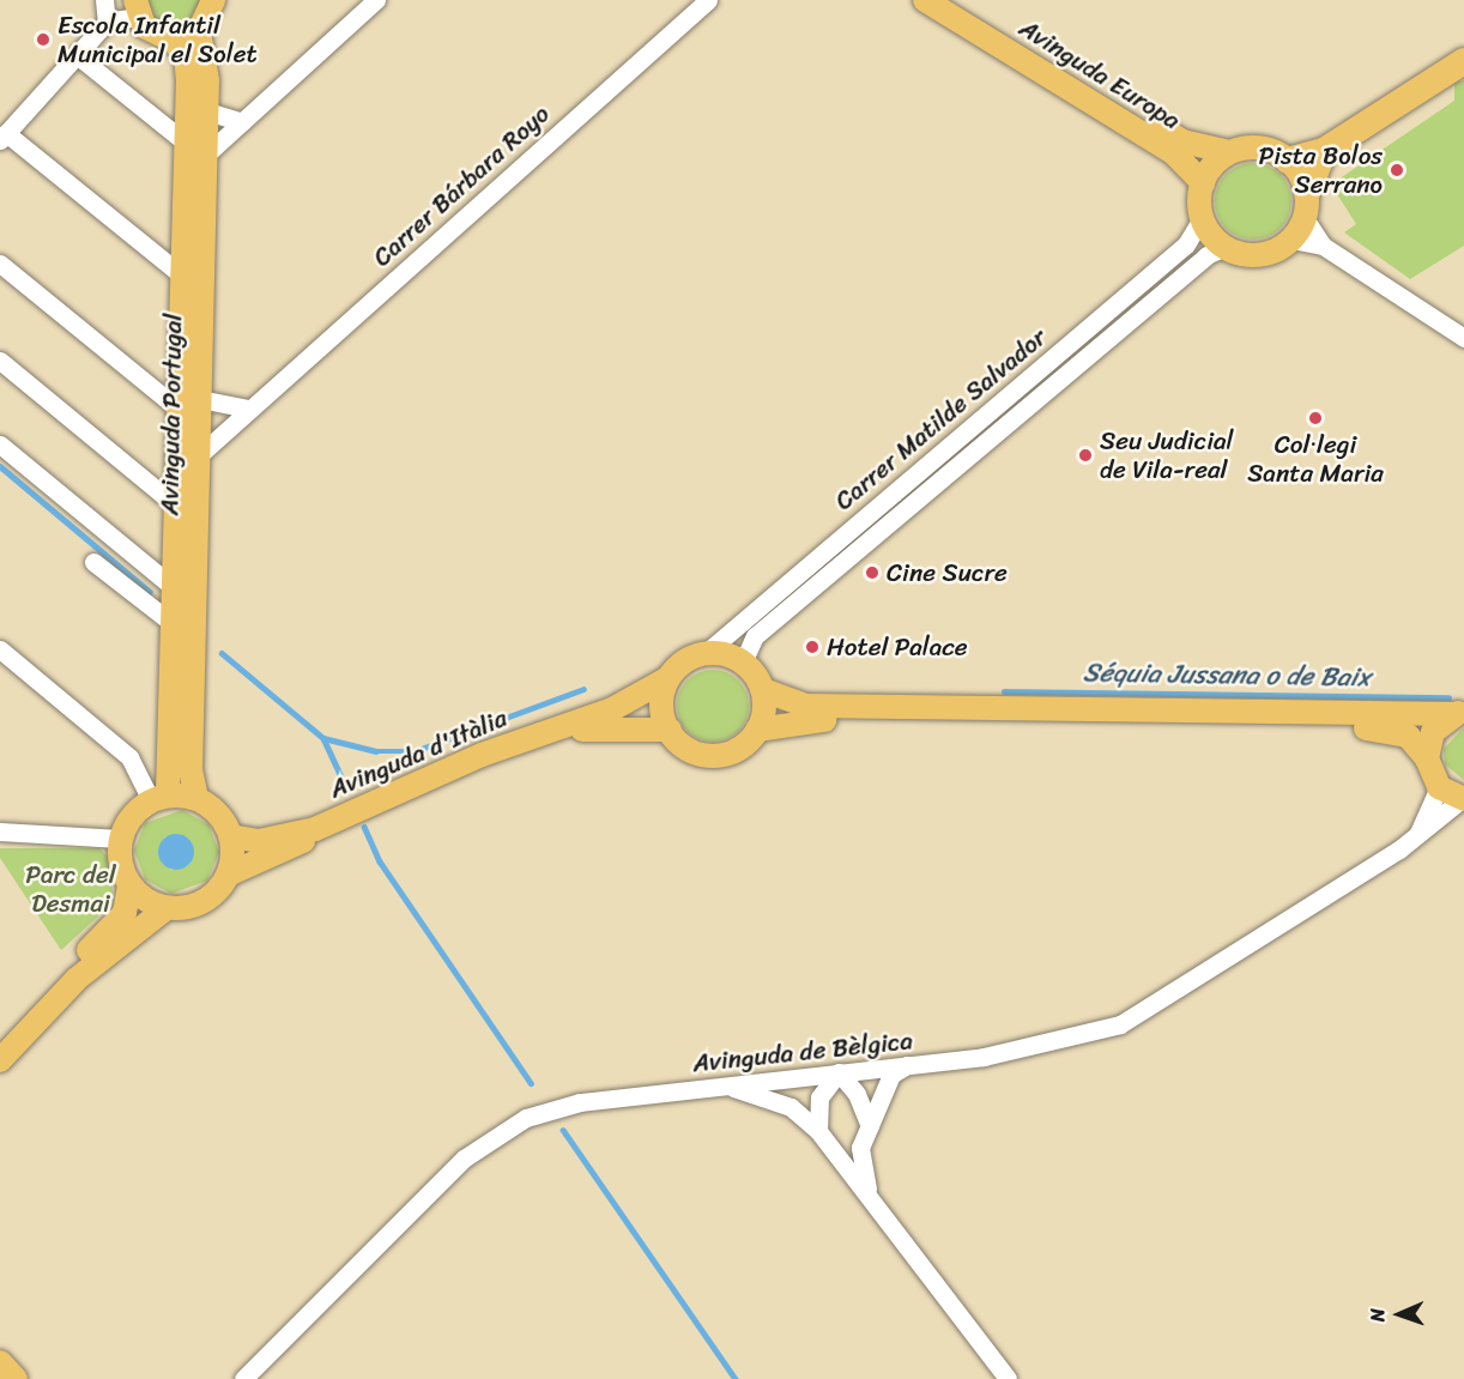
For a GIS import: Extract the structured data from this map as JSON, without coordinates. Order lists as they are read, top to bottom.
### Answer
{
  "streets": {
    "main road": ["Avinguda Europa", "Avinguda Portugal", "Avinguda d'Itàlia"],
    "street": ["Carrer Bárbara Royo", "Carrer Matilde Salvador", "Avinguda de Bèlgica"]
  },
  "crossings": [
    ["Avinguda Europa", "Carrer Matilde Salvador"],
    ["Carrer Bárbara Royo", "Avinguda Portugal"],
    ["Avinguda Portugal", "Avinguda d'Itàlia"],
    ["Carrer Matilde Salvador", "Avinguda d'Itàlia"]
  ],
  "water": ["Séquia Jussana o de Baix"],
  "parks": ["Parc del Desmai"],
  "places": [
    "Escola Infantil Municipal el Solet",
    "Pista Bolos Serrano",
    "Col·legi Santa Maria",
    "Seu Judicial de Vila-real",
    "Cine Sucre",
    "Hotel Palace"
  ],
  "north": "left"
}
